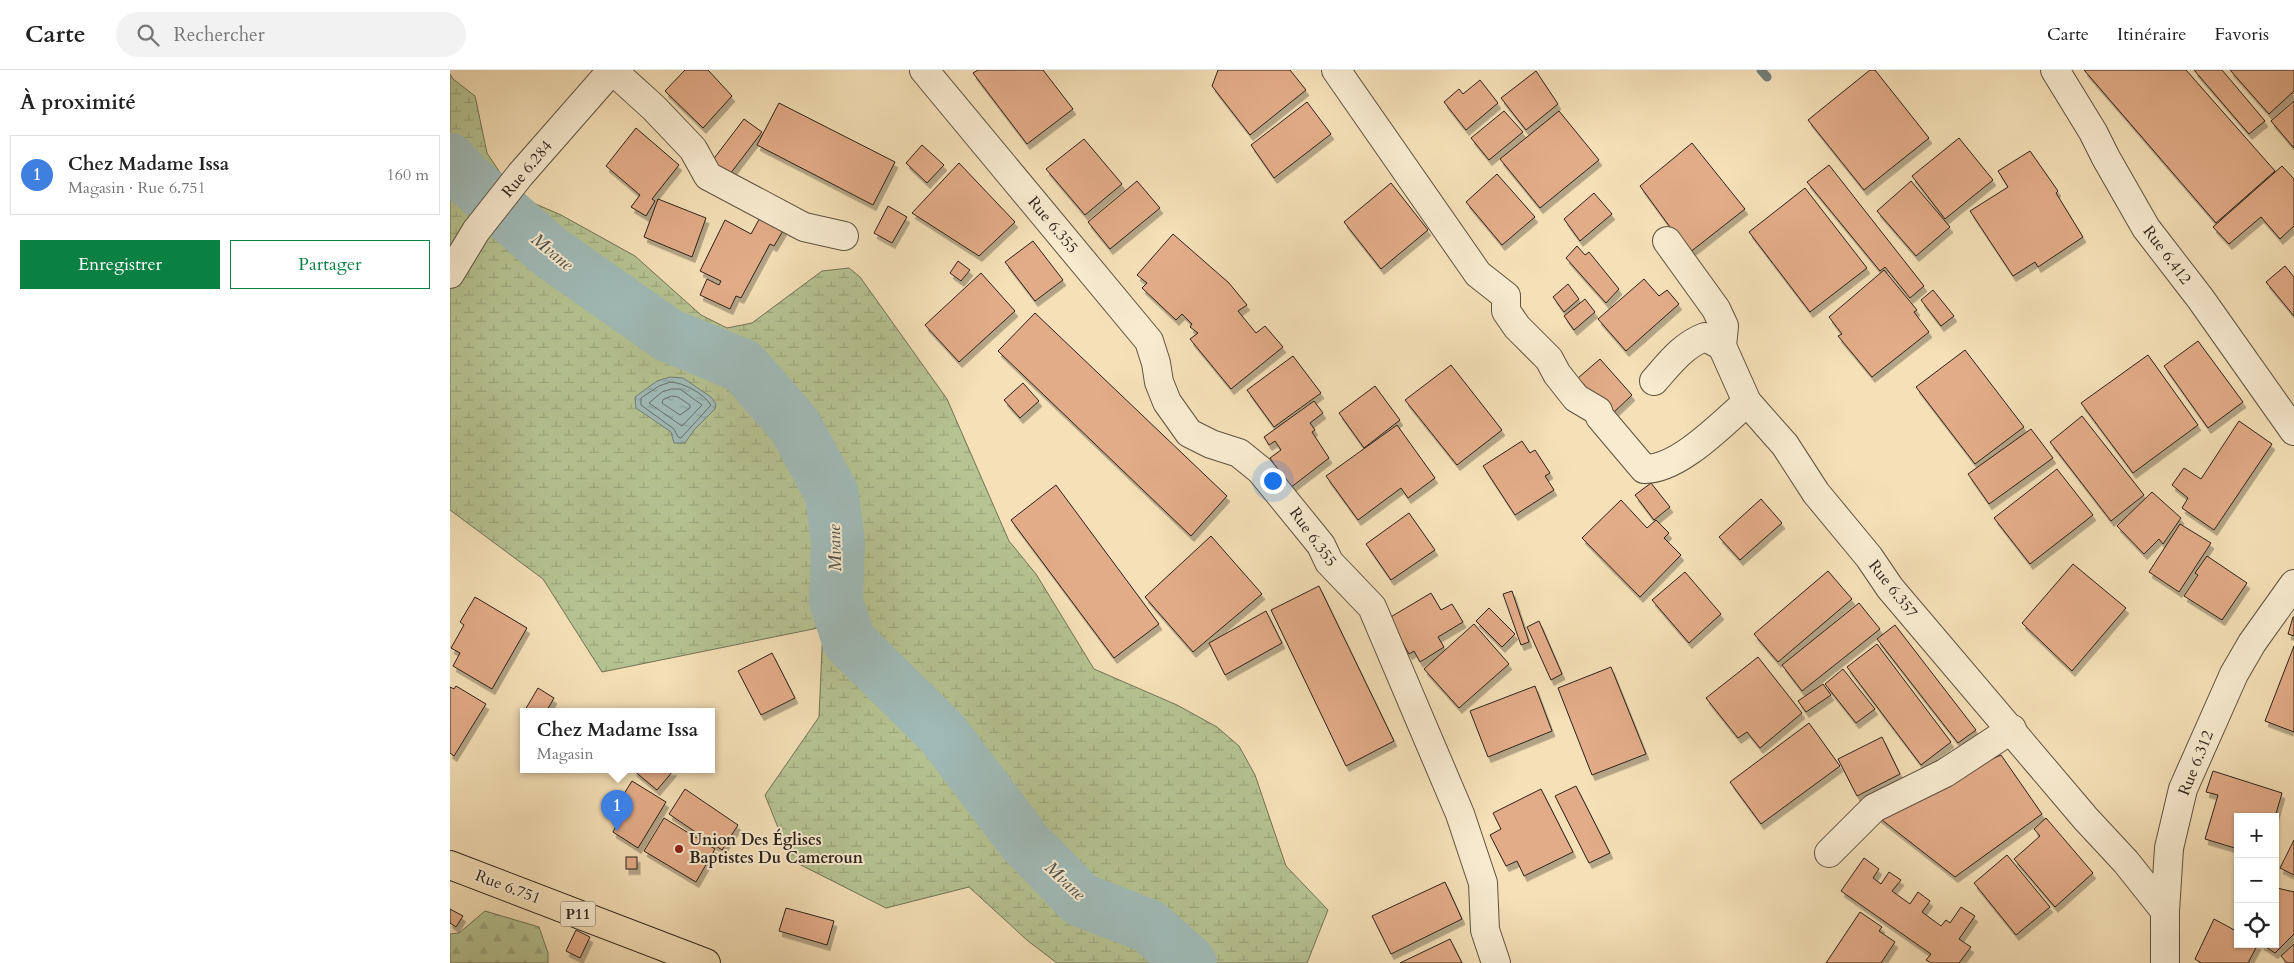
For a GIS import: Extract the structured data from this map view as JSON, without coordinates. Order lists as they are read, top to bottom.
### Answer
{
  "streets": {
    "main road": ["Rue 6.751", "P11"],
    "street": [
      "Rue 6.284",
      "Rue 6.355",
      "Rue 6.412",
      "Rue 6.357",
      "Rue 6.312"
    ]
  },
  "crossings": [
    ["Rue 6.357", "Rue 6.312"]
  ],
  "water": ["Mvane"],
  "places": ["Union Des Églises Baptistes Du Cameroun"],
  "page": {
    "header": "Carte",
    "search": "Rechercher",
    "nav": ["Carte", "Itinéraire", "Favoris"],
    "heading": "À proximité",
    "list": [
      {
        "mark": "1",
        "name": "Chez Madame Issa",
        "note": "Magasin · Rue 6.751",
        "value": "160 m"
      }
    ],
    "buttons": ["Enregistrer", "Partager"],
    "popup": ["Chez Madame Issa", "Magasin"],
    "pins": "1",
    "map_buttons": ["+", "−"]
  }
}
